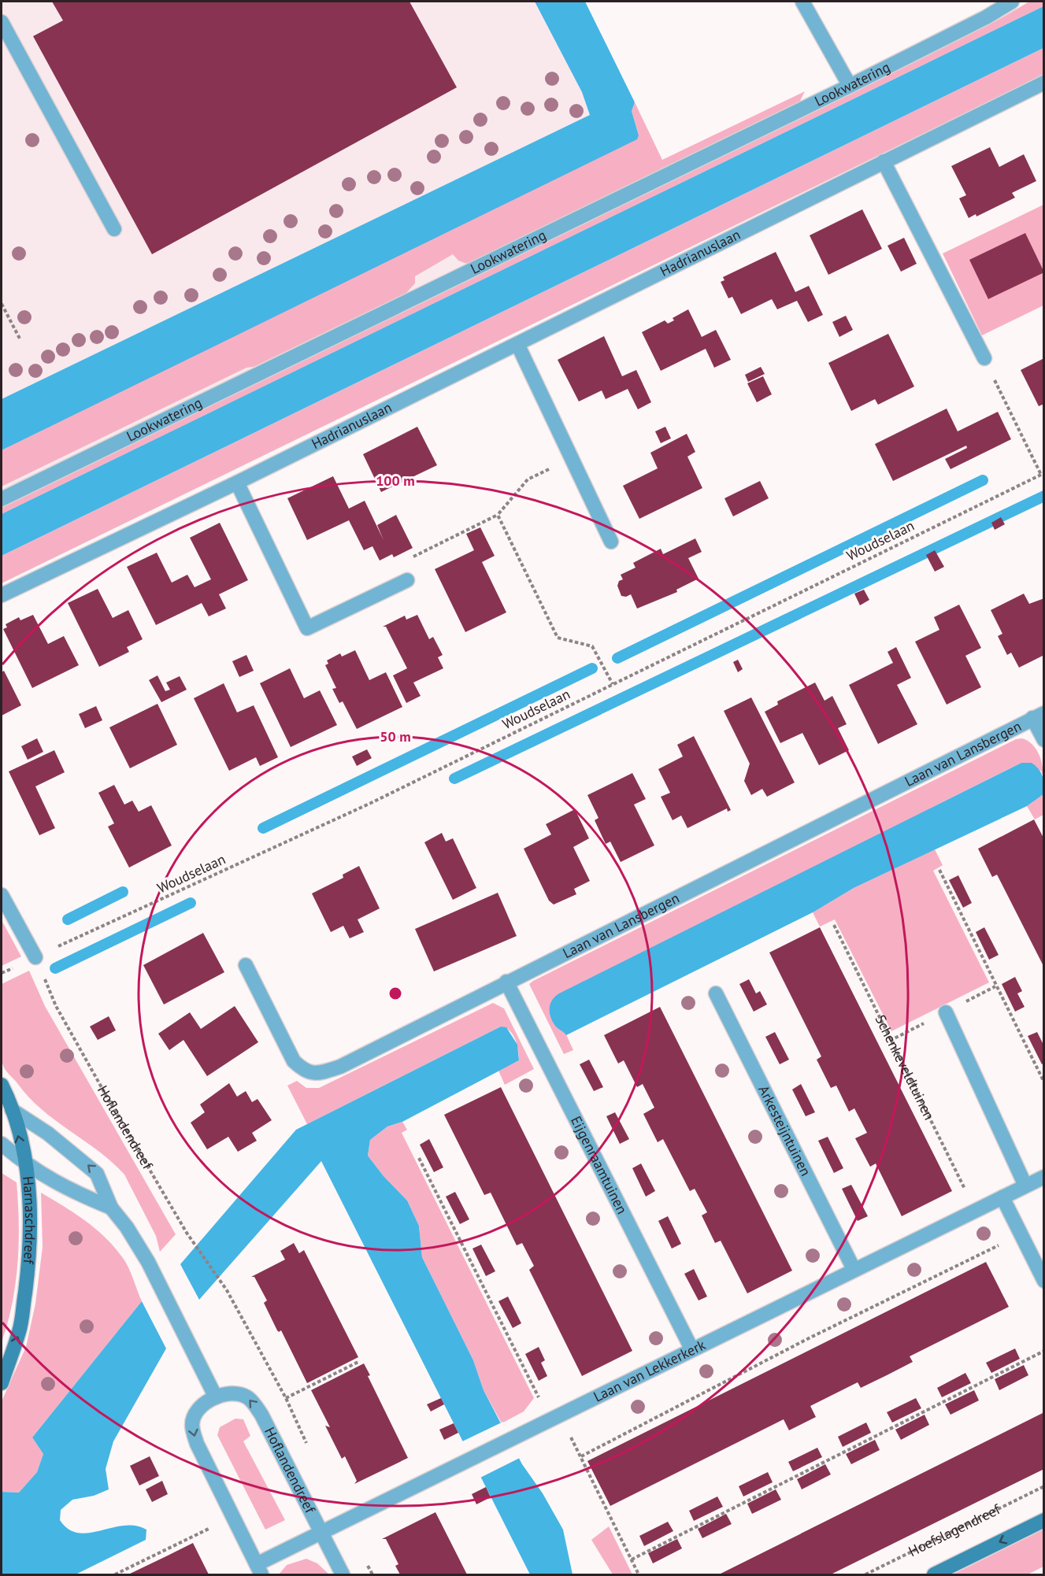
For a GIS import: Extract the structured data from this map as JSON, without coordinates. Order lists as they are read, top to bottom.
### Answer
{
  "streets": {
    "street": [
      "Lookwatering",
      "Hadrianuslaan",
      "Laan van Lansbergen",
      "Hoflandendreef",
      "Arkesteijntuinen",
      "Eijgenraamtuinen",
      "Harnaschdreef",
      "Laan van Lekkerkerk"
    ],
    "path": ["Woudselaan", "Schenkeveldtuinen", "Hoefslagendreef"]
  },
  "crossings": [
    ["Woudselaan", "Hoflandendreef"],
    ["Laan van Lansbergen", "Eijgenraamtuinen"],
    ["Schenkeveldtuinen", "Laan van Lekkerkerk"],
    ["Hoflandendreef", "Laan van Lekkerkerk"],
    ["Arkesteijntuinen", "Laan van Lekkerkerk"],
    ["Eijgenraamtuinen", "Laan van Lekkerkerk"]
  ],
  "one_way": ["Harnaschdreef"],
  "rings": ["100 m", "50 m"]
}
